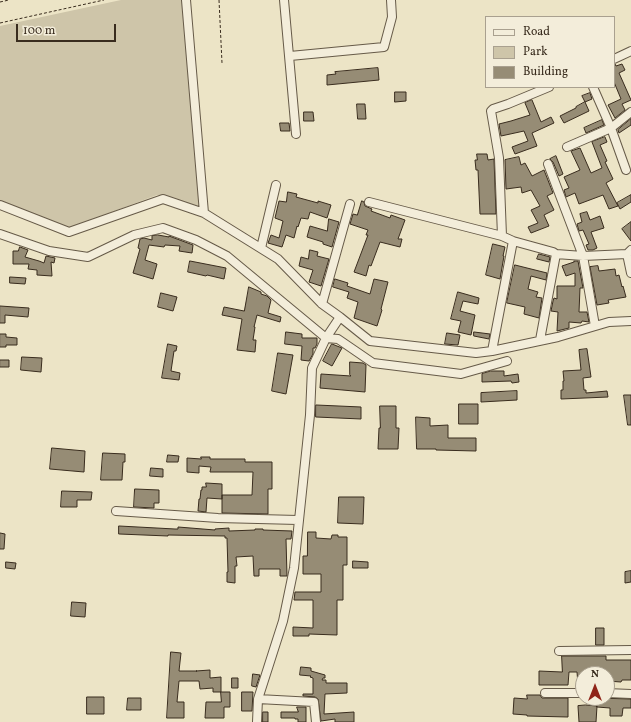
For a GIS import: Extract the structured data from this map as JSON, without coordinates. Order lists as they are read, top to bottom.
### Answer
{
  "legend": ["Road", "Park", "Building"],
  "scale_bar": "100 m",
  "north": "top"
}
